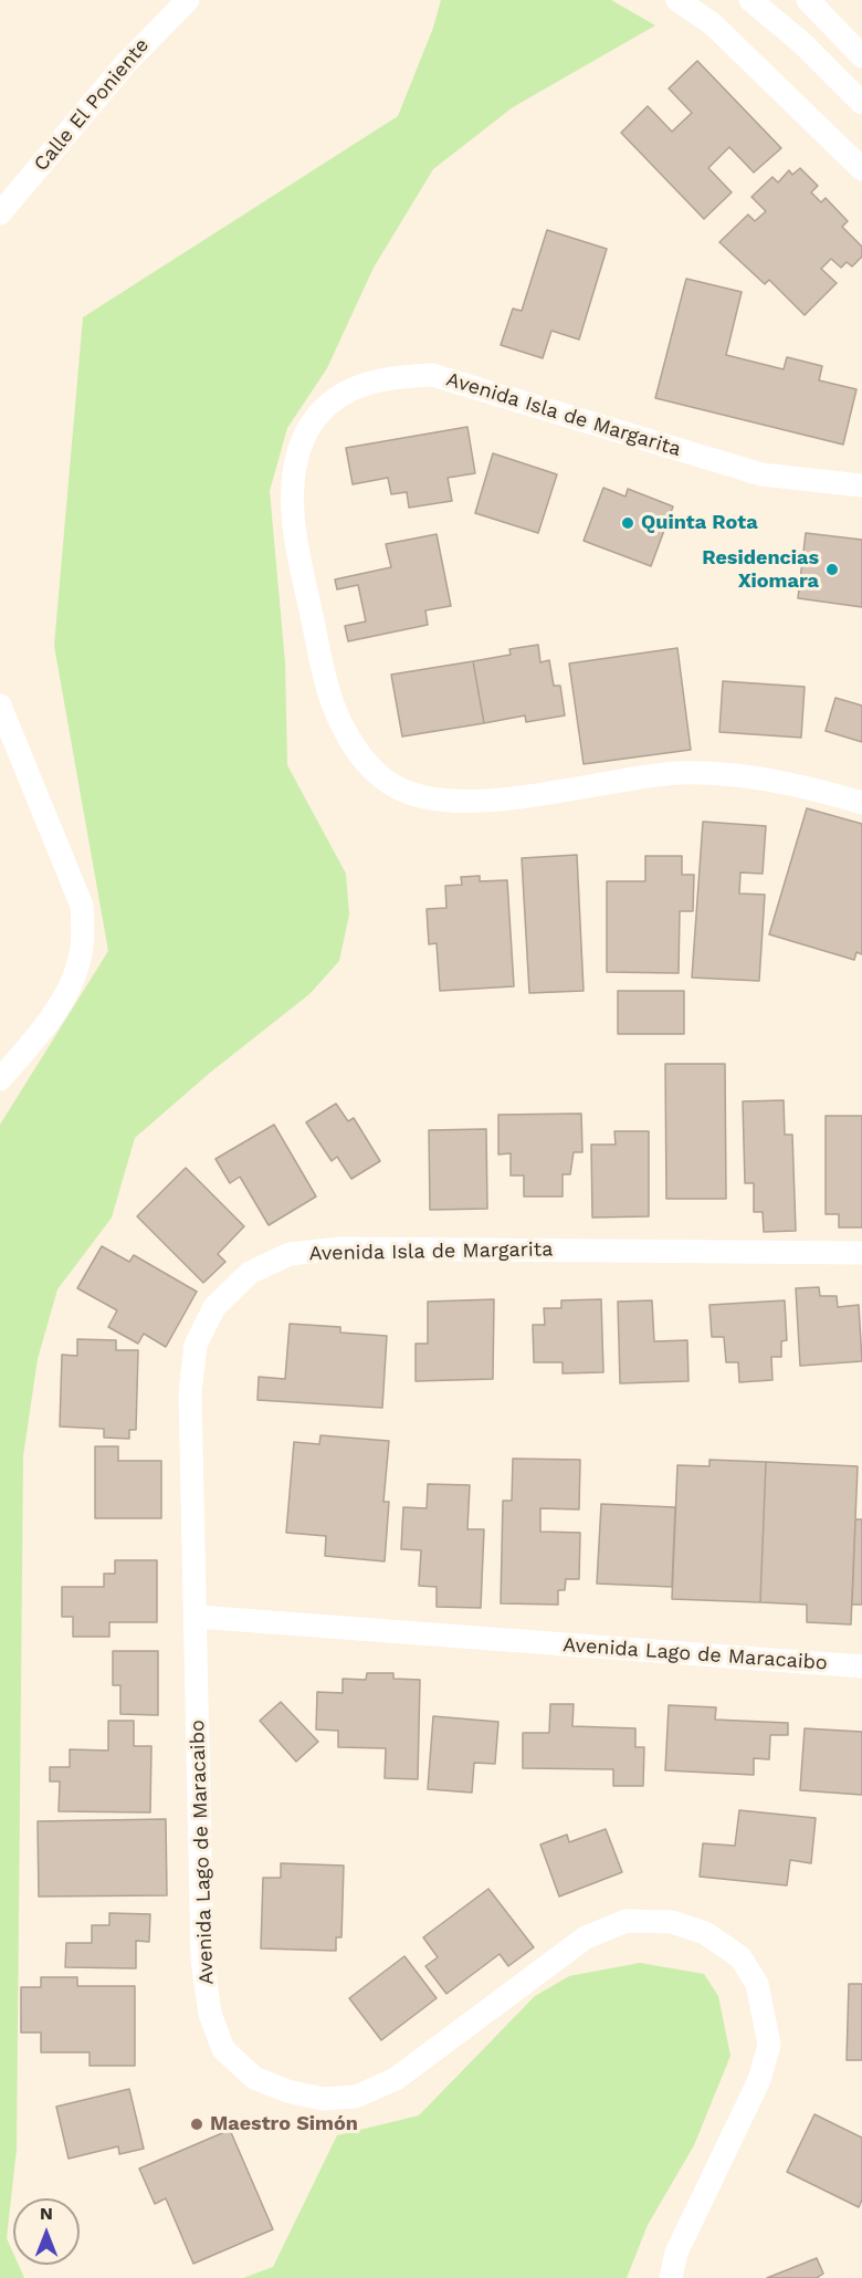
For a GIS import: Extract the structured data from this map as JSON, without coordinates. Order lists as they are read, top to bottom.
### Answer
{
  "streets": {
    "street": ["Calle El Poniente", "Avenida Isla de Margarita", "Avenida Lago de Maracaibo"]
  },
  "crossings": [
    ["Avenida Isla de Margarita", "Avenida Lago de Maracaibo"]
  ],
  "places": ["Quinta Rota", "Residencias Xiomara", "Maestro Simón"],
  "north": "top"
}
